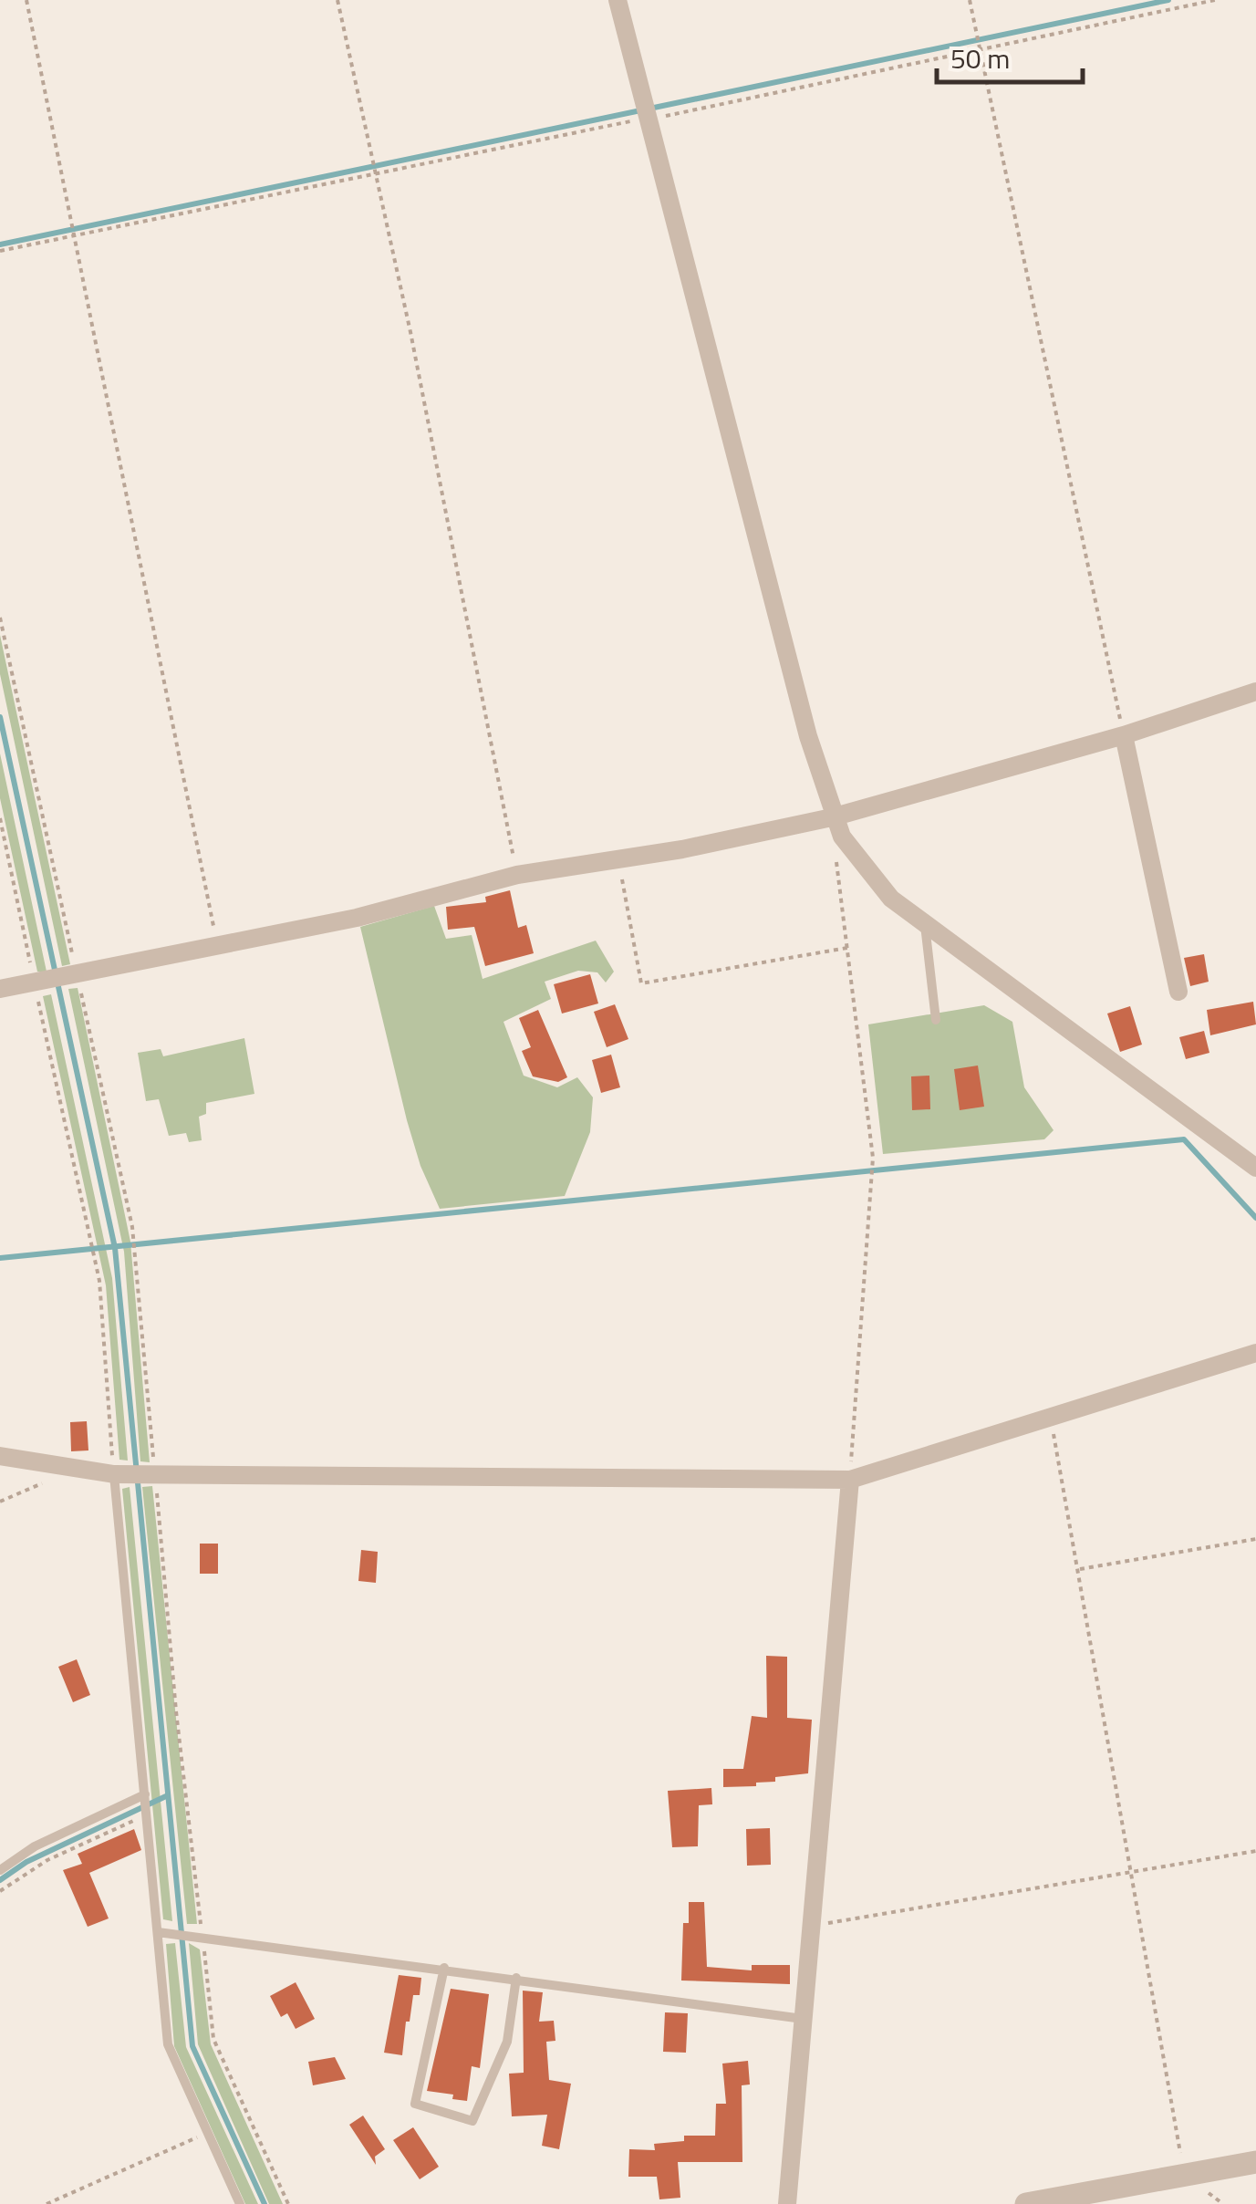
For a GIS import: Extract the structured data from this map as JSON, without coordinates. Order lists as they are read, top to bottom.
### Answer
{
  "scale_bar": "50 m"
}
